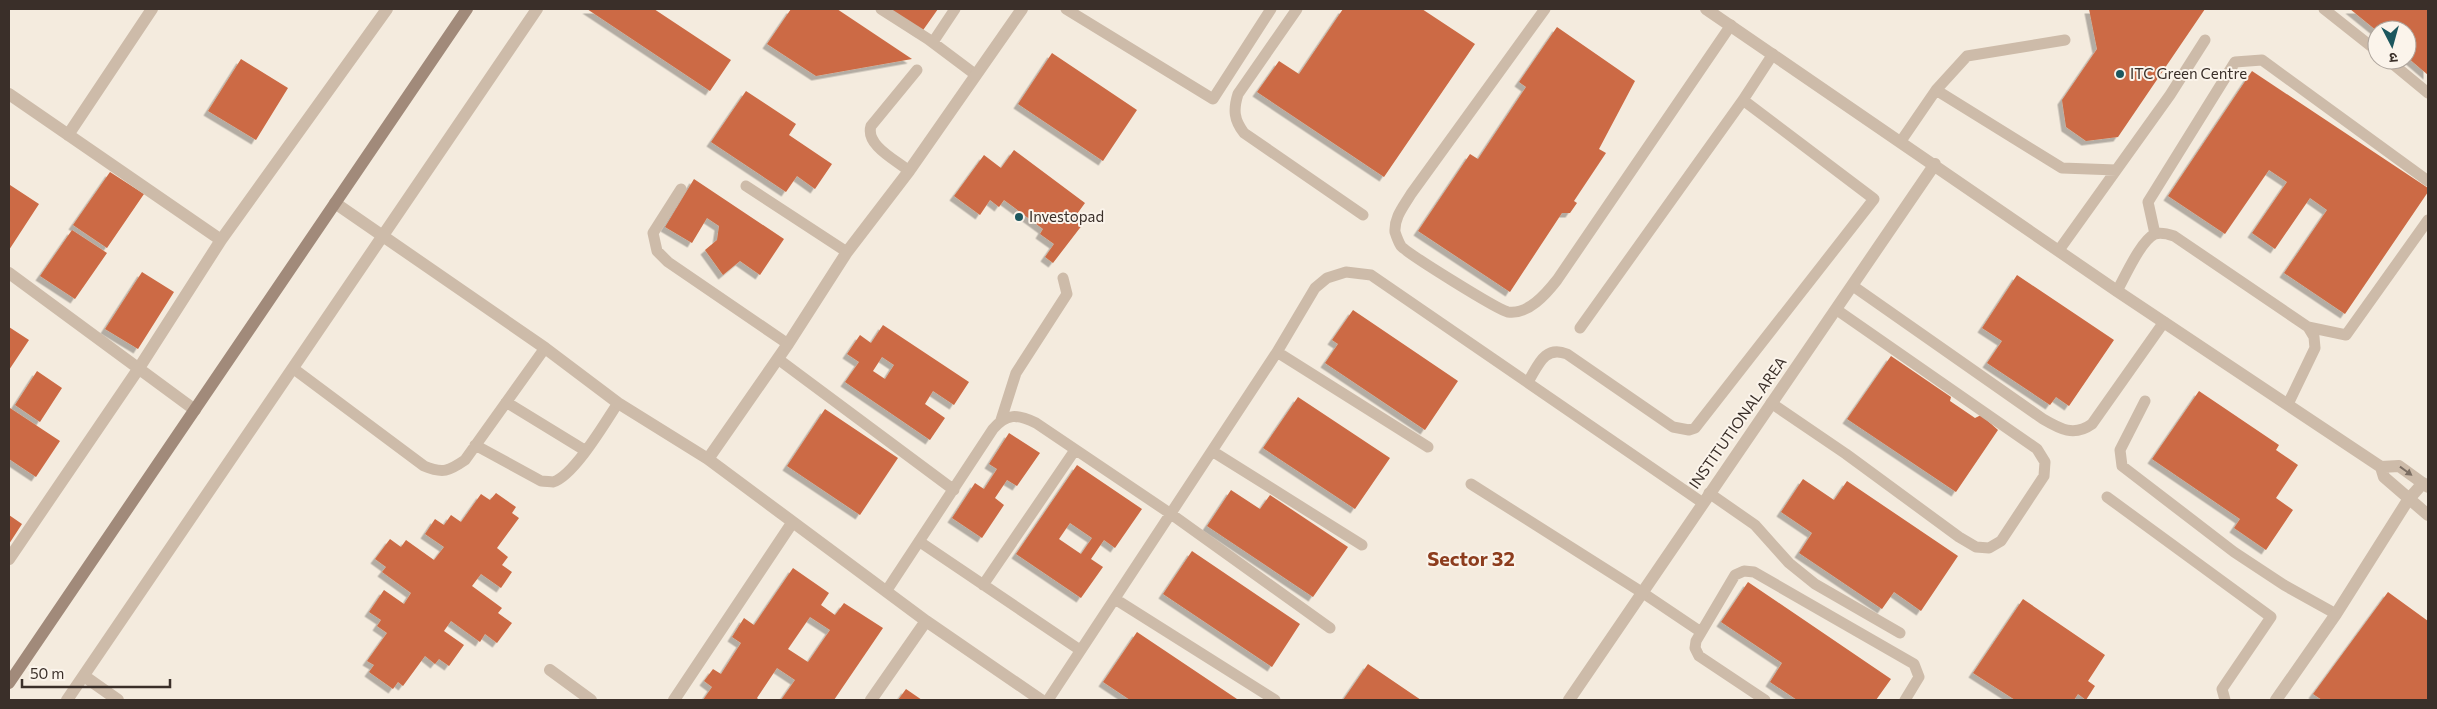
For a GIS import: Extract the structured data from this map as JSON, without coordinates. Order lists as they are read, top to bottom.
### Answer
{
  "streets": {
    "street": ["INSTITUTIONAL AREA"]
  },
  "districts": ["Sector 32"],
  "places": ["ITC Green Centre", "Investopad"],
  "scale_bar": "50 m",
  "north": "bottom"
}
